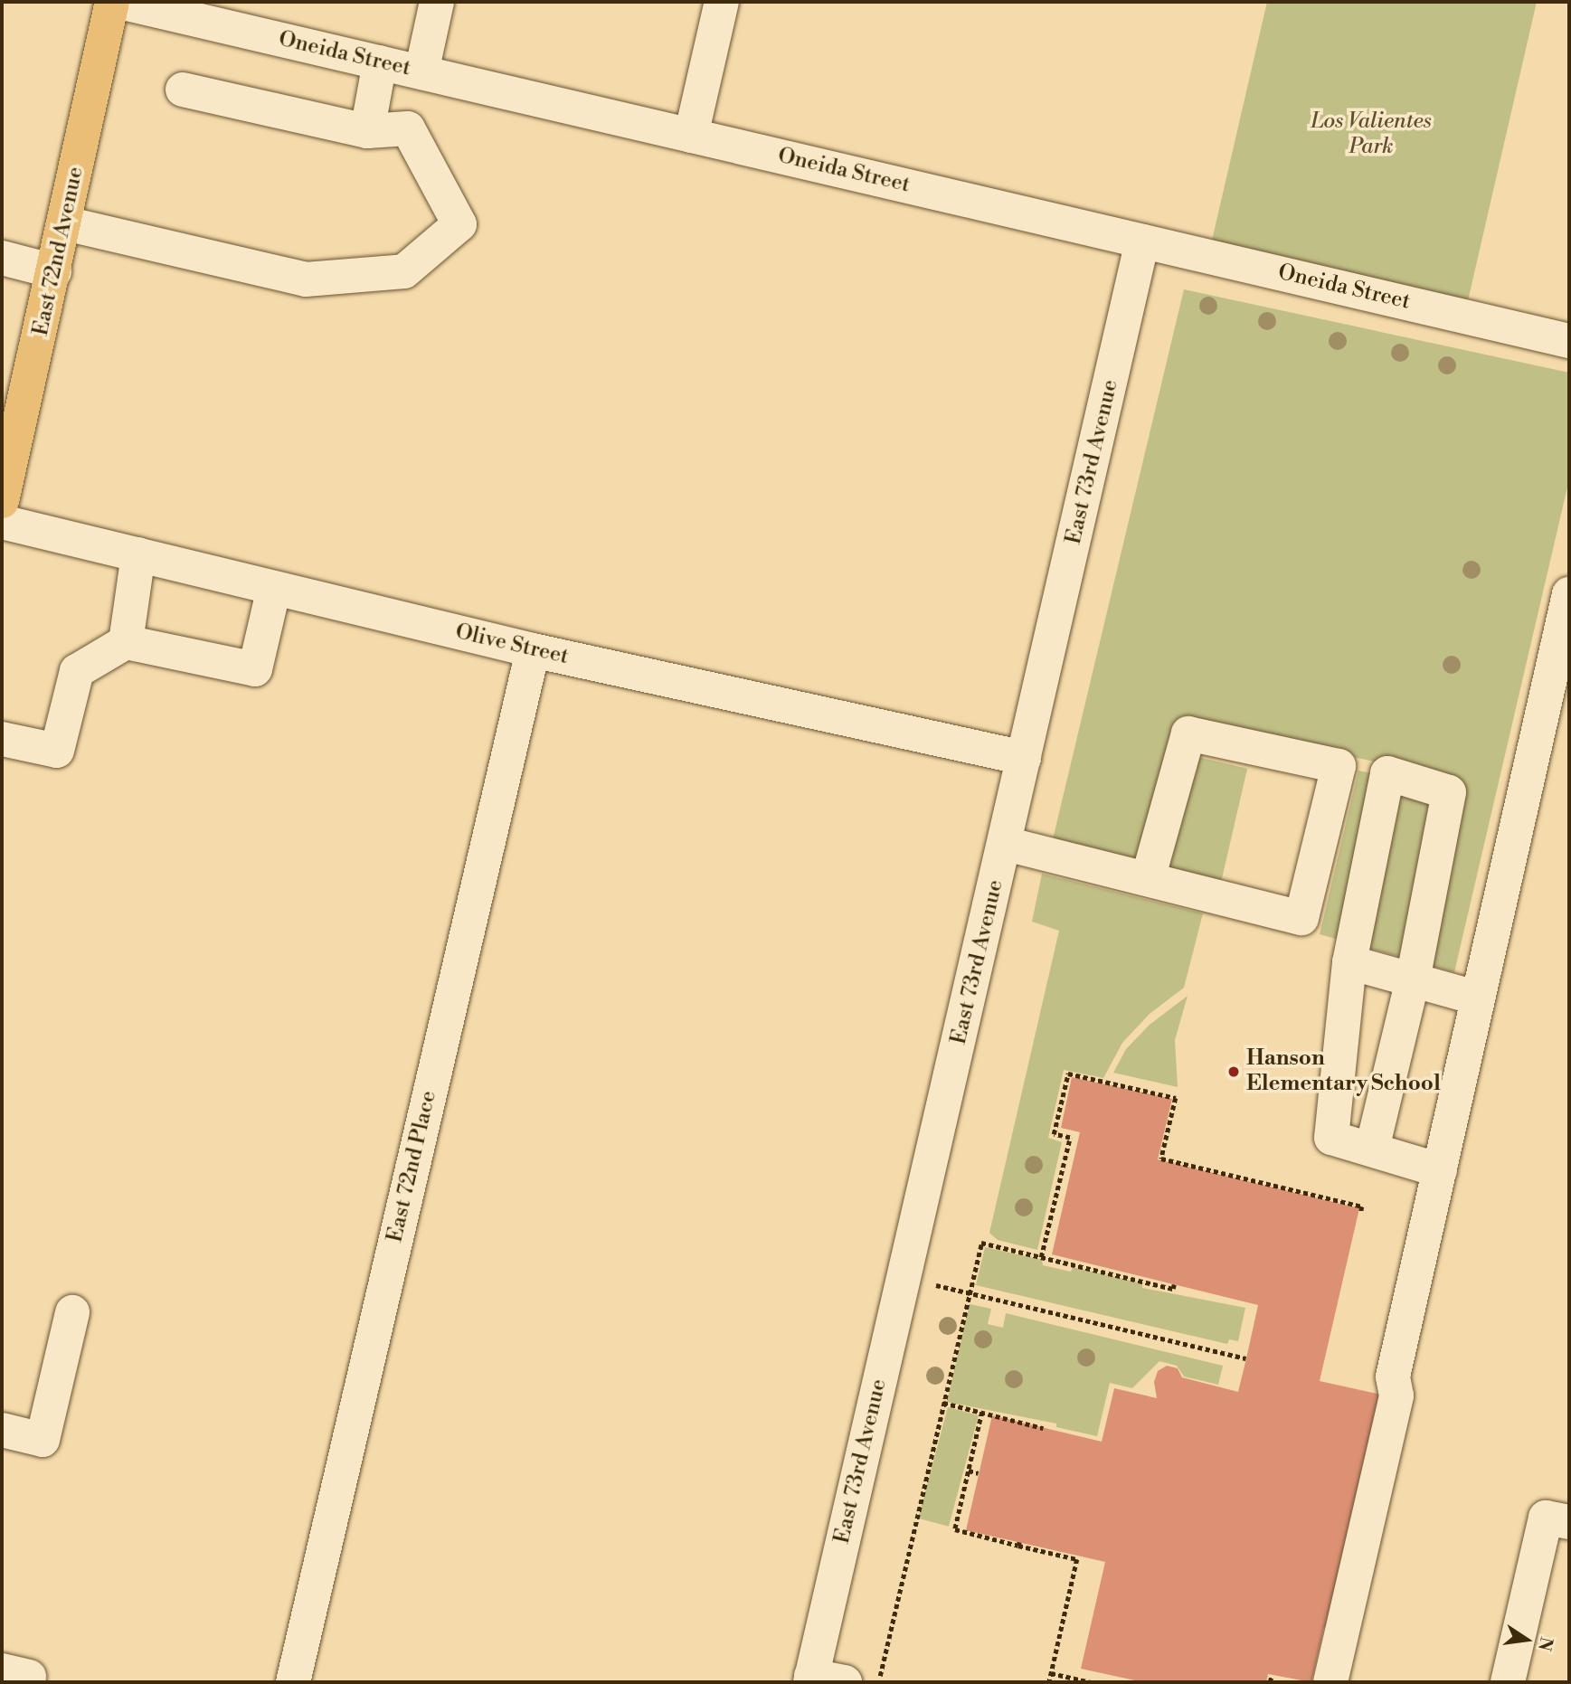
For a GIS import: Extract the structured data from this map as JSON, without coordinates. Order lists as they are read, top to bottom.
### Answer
{
  "streets": {
    "main road": ["East 72nd Avenue"],
    "street": [
      "Oneida Street",
      "East 73rd Avenue",
      "Olive Street",
      "East 72nd Place"
    ]
  },
  "crossings": [
    ["Oneida Street", "East 73rd Avenue"],
    ["East 73rd Avenue", "Olive Street"],
    ["Olive Street", "East 72nd Place"]
  ],
  "parks": ["Los Valientes Park"],
  "places": ["Hanson Elementary School"],
  "north": "right"
}
